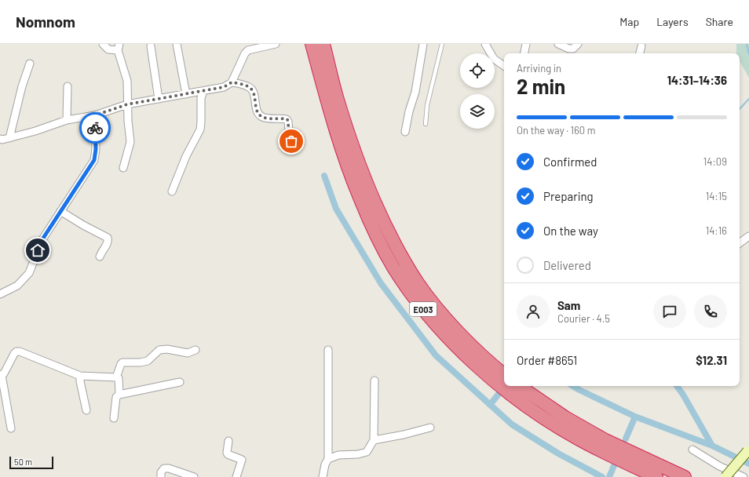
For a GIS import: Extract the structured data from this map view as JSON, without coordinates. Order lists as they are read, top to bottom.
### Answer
{
  "streets": {
    "highway": ["E003"]
  },
  "scale_bar": "50 m",
  "page": {
    "header": "Nomnom",
    "nav": ["Map", "Layers", "Share"],
    "heading": ["2 min", "Arriving in", "14:31–14:36"],
    "panel": [
      "Sam",
      "Courier · 4.5",
      "Order #8651",
      "$12.31"
    ],
    "bar": "On the way · 160 m",
    "list": [
      ["Confirmed", "14:09"],
      ["Preparing", "14:15"],
      ["On the way", "14:16"],
      "Delivered"
    ],
    "scale": "50 m"
  }
}
